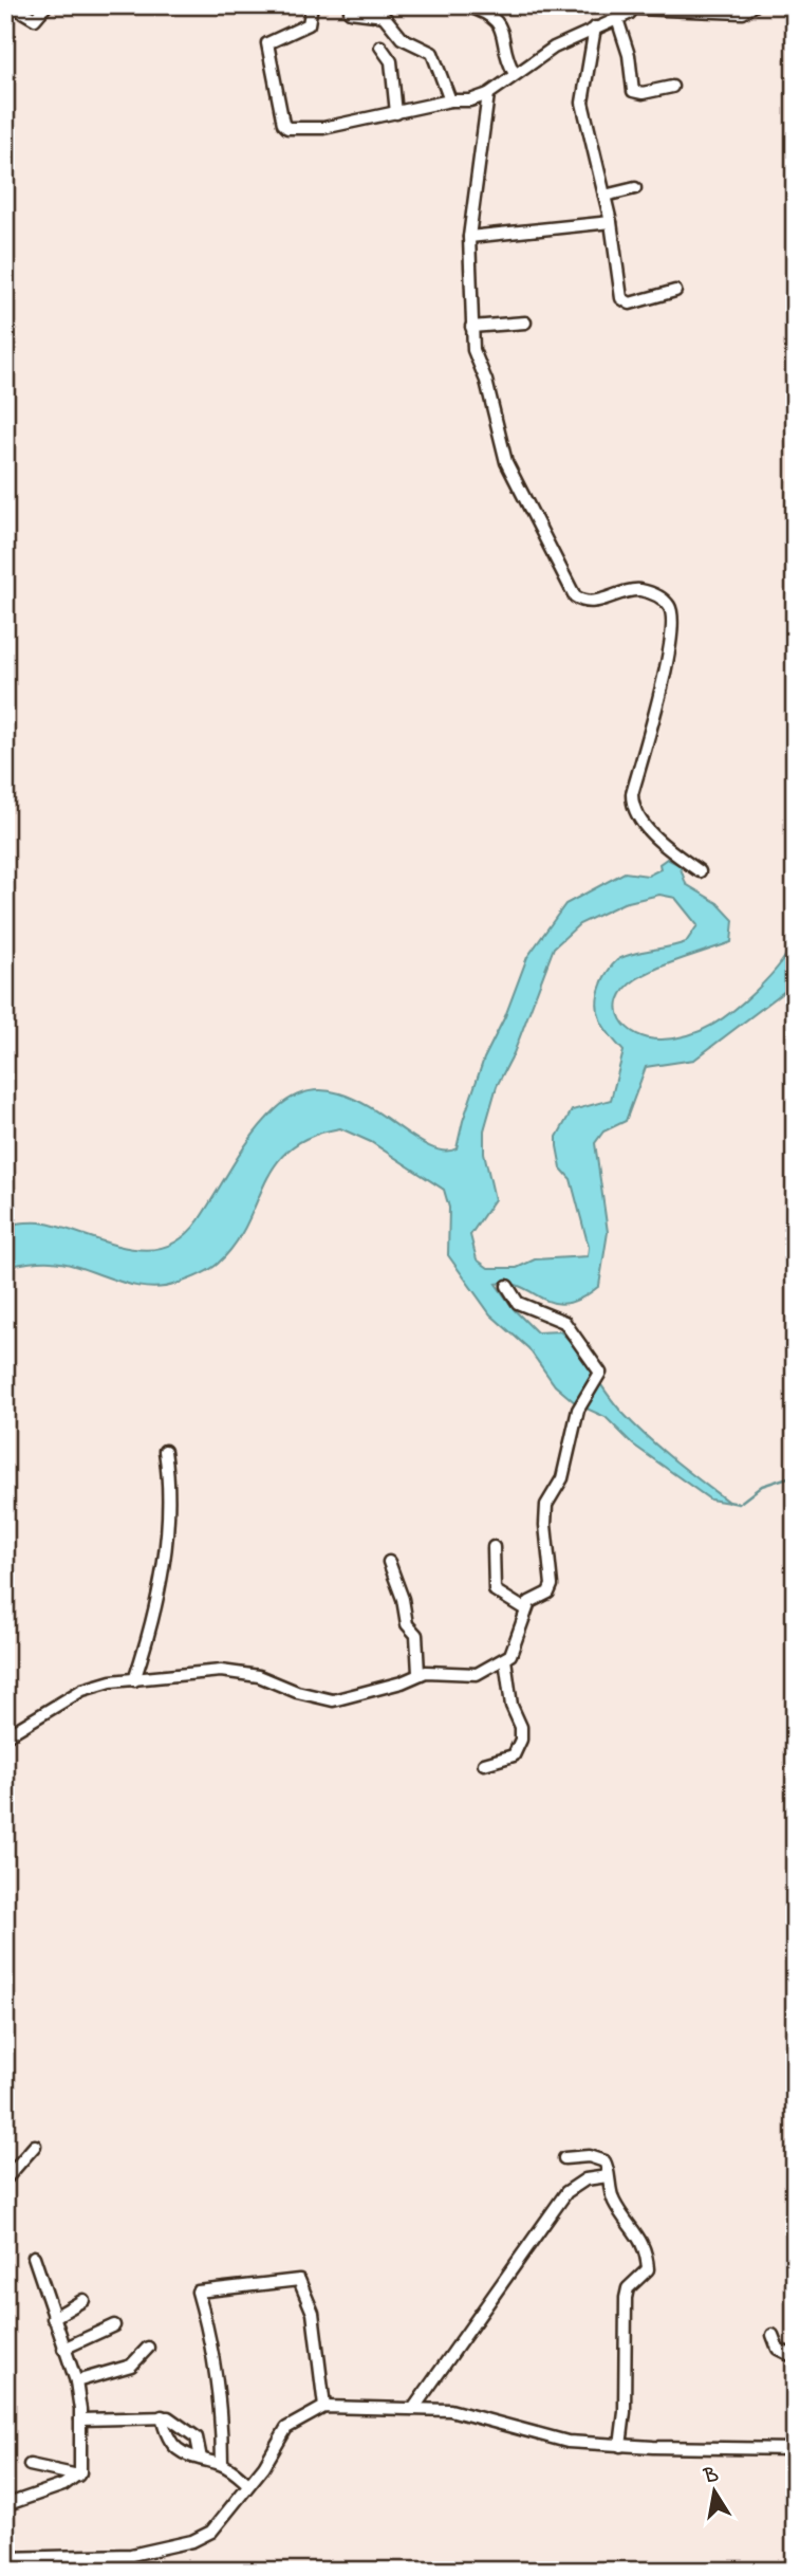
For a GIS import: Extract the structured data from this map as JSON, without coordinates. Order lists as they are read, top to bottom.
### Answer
{
  "north": "top"
}
